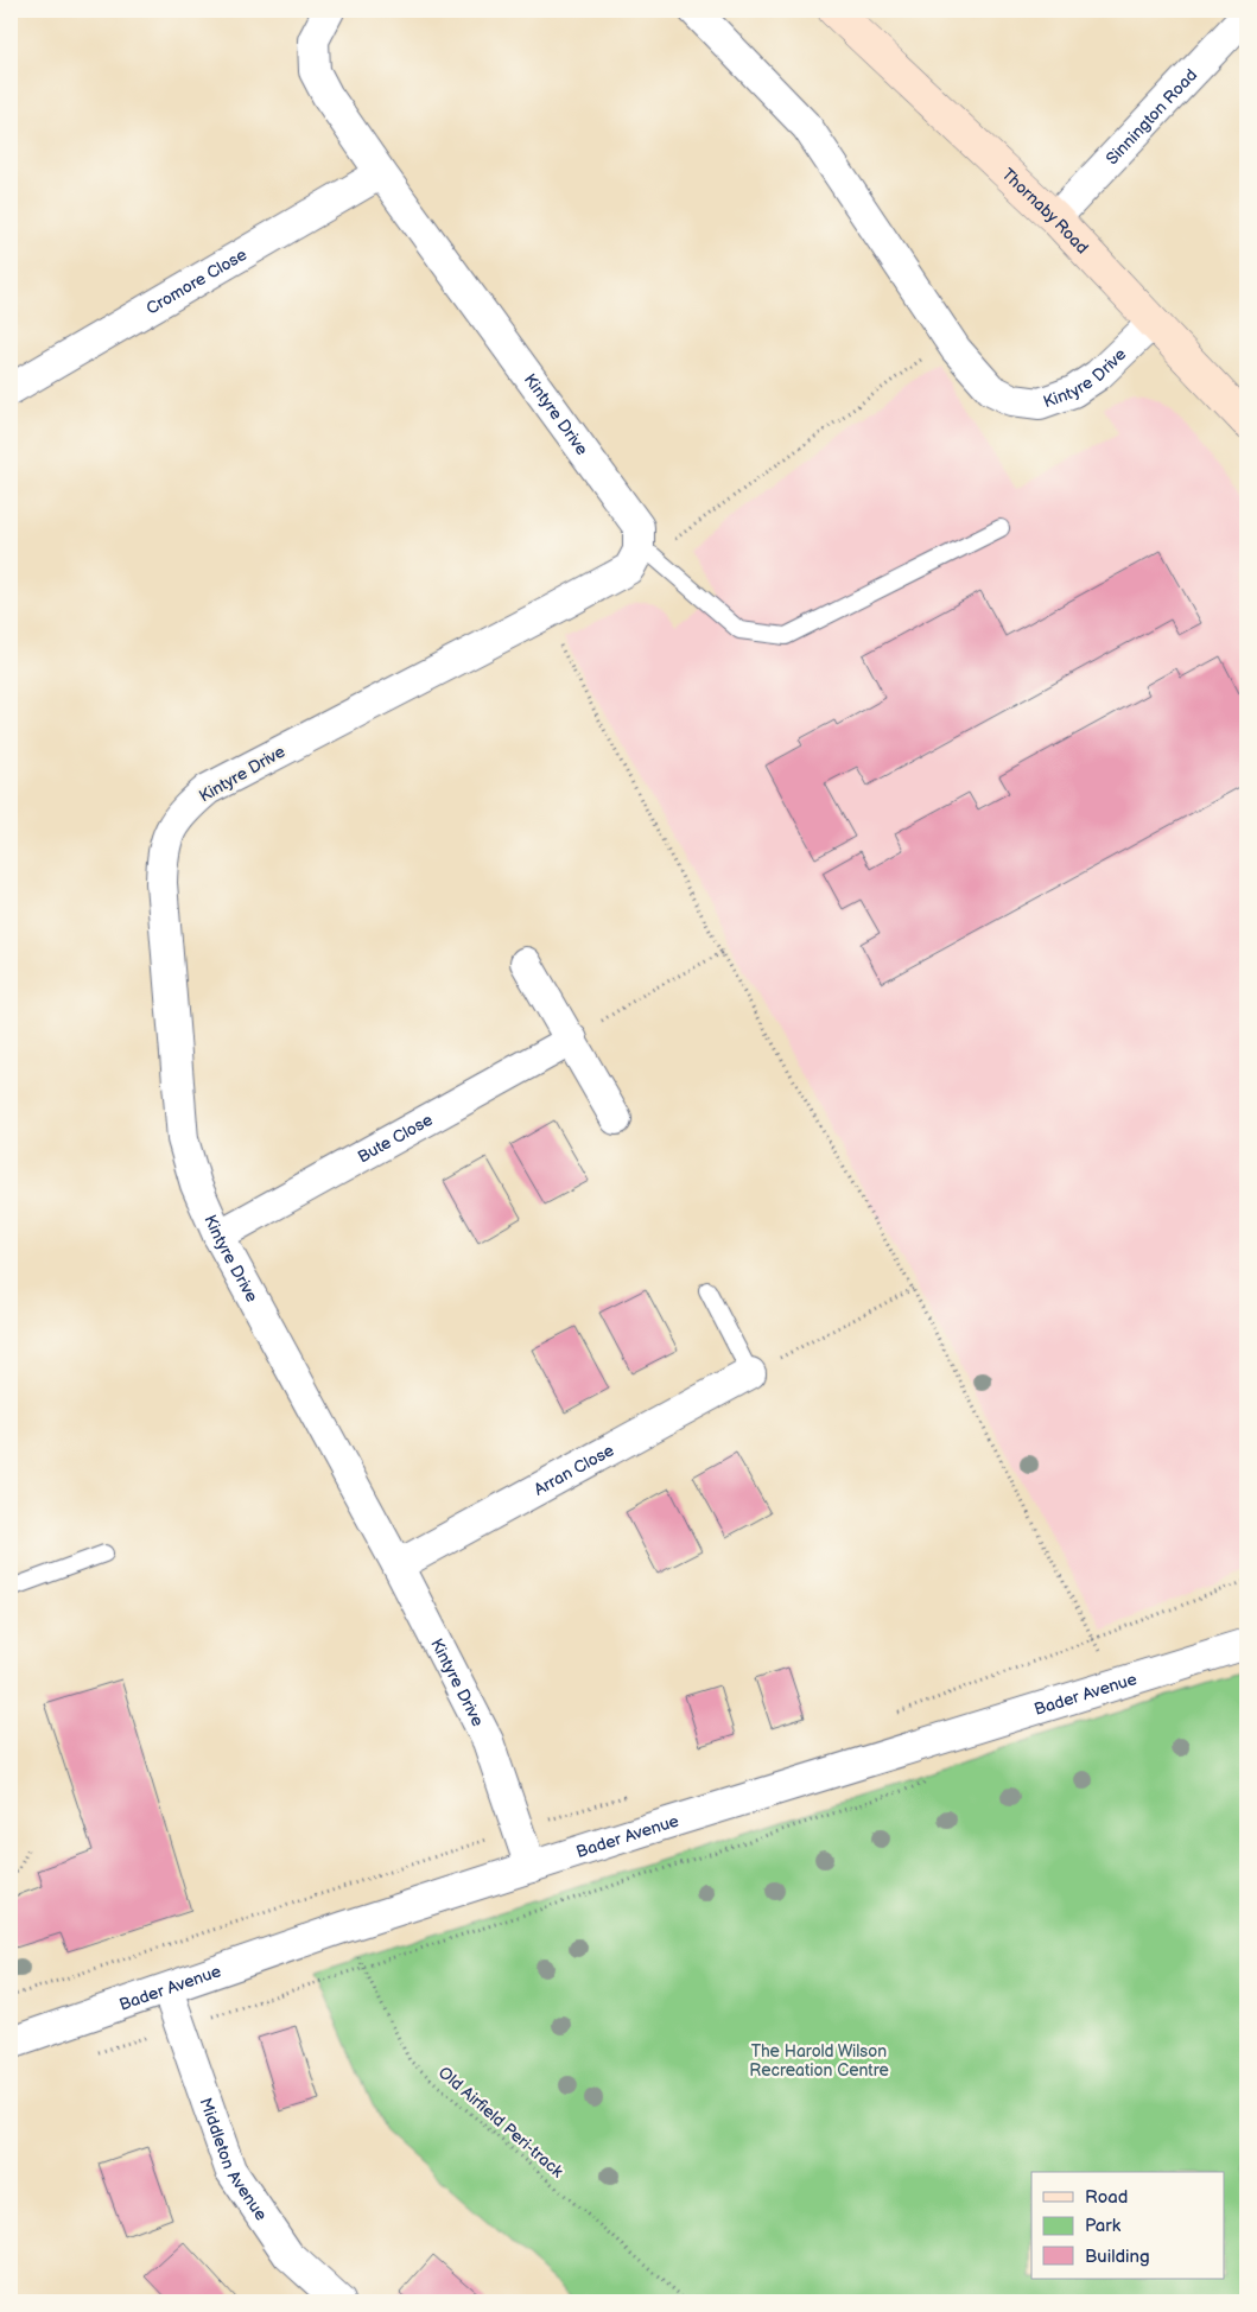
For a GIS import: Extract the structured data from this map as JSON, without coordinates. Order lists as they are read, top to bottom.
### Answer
{
  "streets": {
    "street": [
      "Sinnington Road",
      "Thornaby Road",
      "Cromore Close",
      "Kintyre Drive",
      "Bute Close",
      "Arran Close",
      "Bader Avenue",
      "Middleton Avenue"
    ],
    "path": ["Old Airfield Peri-track"]
  },
  "crossings": [
    ["Sinnington Road", "Thornaby Road"],
    ["Thornaby Road", "Kintyre Drive"],
    ["Cromore Close", "Kintyre Drive"],
    ["Kintyre Drive", "Bute Close"],
    ["Kintyre Drive", "Arran Close"],
    ["Kintyre Drive", "Bader Avenue"],
    ["Bader Avenue", "Old Airfield Peri-track"],
    ["Bader Avenue", "Middleton Avenue"]
  ],
  "parks": ["The Harold Wilson Recreation Centre"],
  "legend": ["Road", "Park", "Building"]
}
